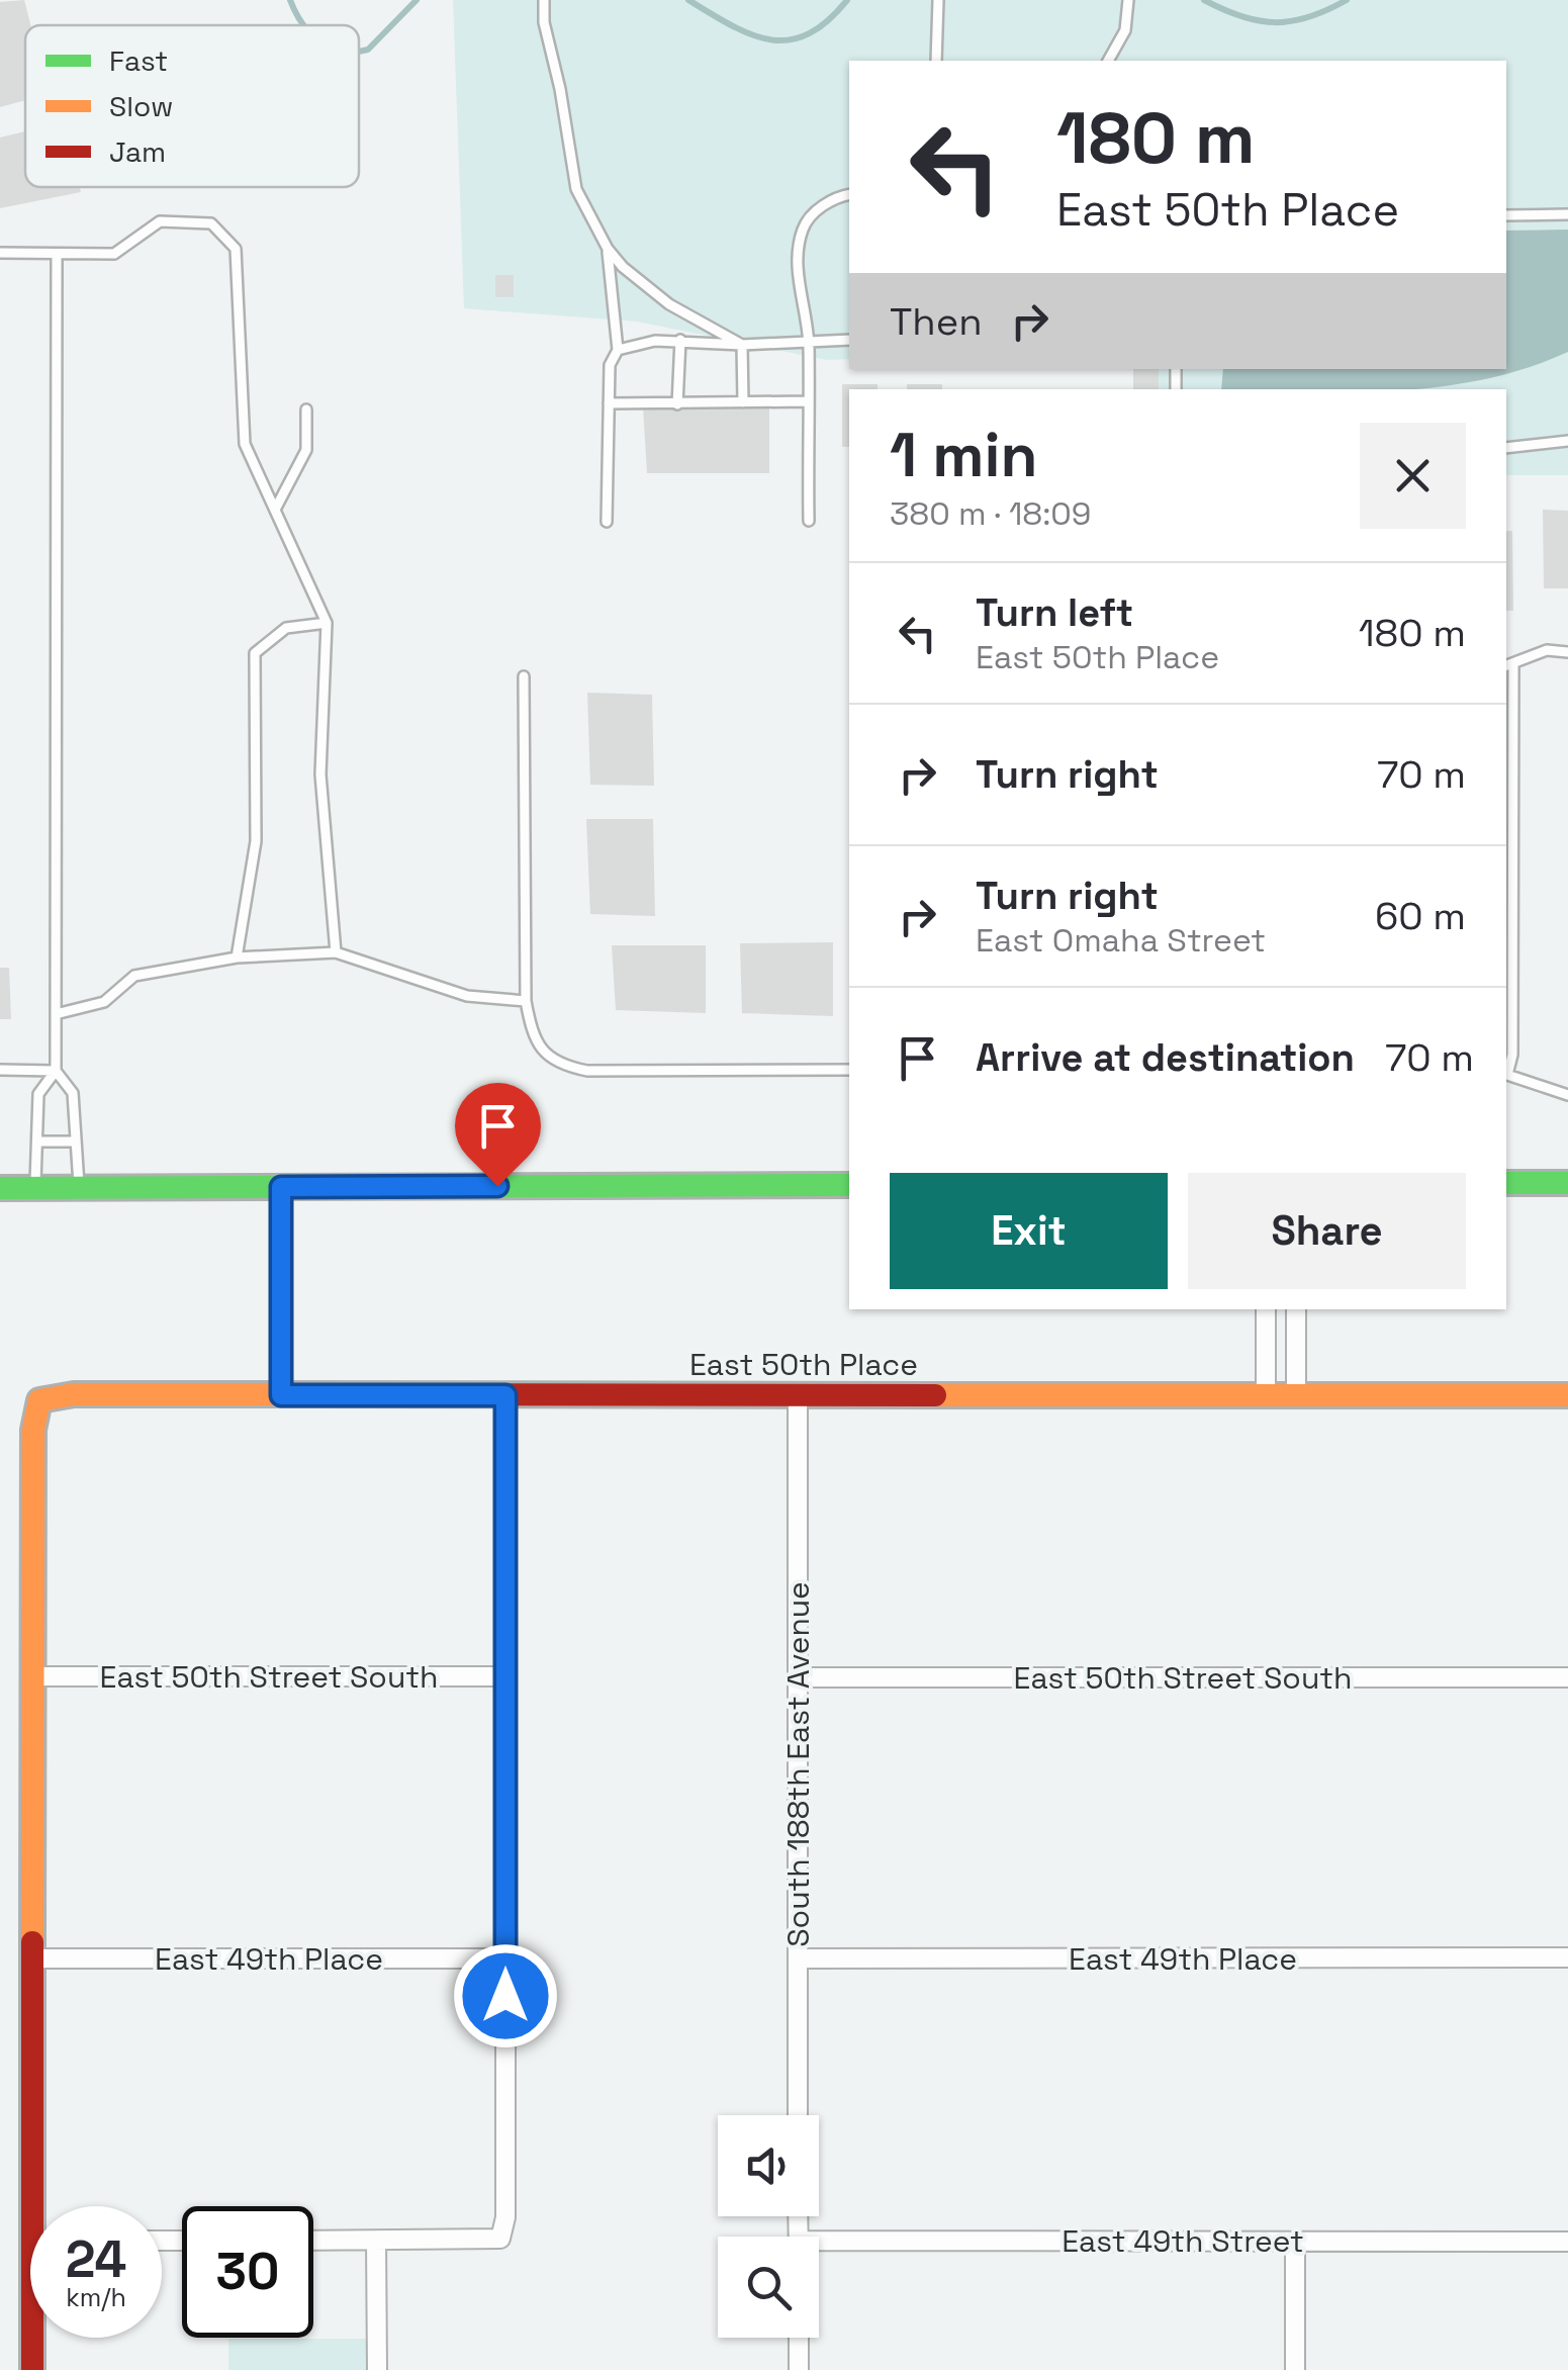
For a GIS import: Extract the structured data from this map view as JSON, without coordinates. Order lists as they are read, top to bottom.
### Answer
{
  "streets": {
    "street": [
      "East 50th Place",
      "East 50th Street South",
      "South 188th East Avenue",
      "East 49th Place",
      "East 49th Street"
    ]
  },
  "crossings": [
    ["East 50th Place", "East 50th Street South"],
    ["East 50th Place", "South 188th East Avenue"],
    ["East 50th Street South", "South 188th East Avenue"],
    ["South 188th East Avenue", "East 49th Place"]
  ],
  "legend": ["Fast", "Slow", "Jam"],
  "page": {
    "turn": ["180 m", "East 50th Place"],
    "then": "Then",
    "heading": ["1 min", "380 m · 18:09"],
    "list": [
      {
        "name": "Turn left",
        "note": "East 50th Place",
        "value": "180 m"
      },
      {
        "name": "Turn right",
        "value": "70 m"
      },
      {
        "name": "Turn right",
        "note": "East Omaha Street",
        "value": "60 m"
      },
      {
        "name": "Arrive at destination",
        "value": "70 m"
      }
    ],
    "buttons": ["Exit", "Share"],
    "speed": "24 km/h",
    "limit": "30"
  }
}
